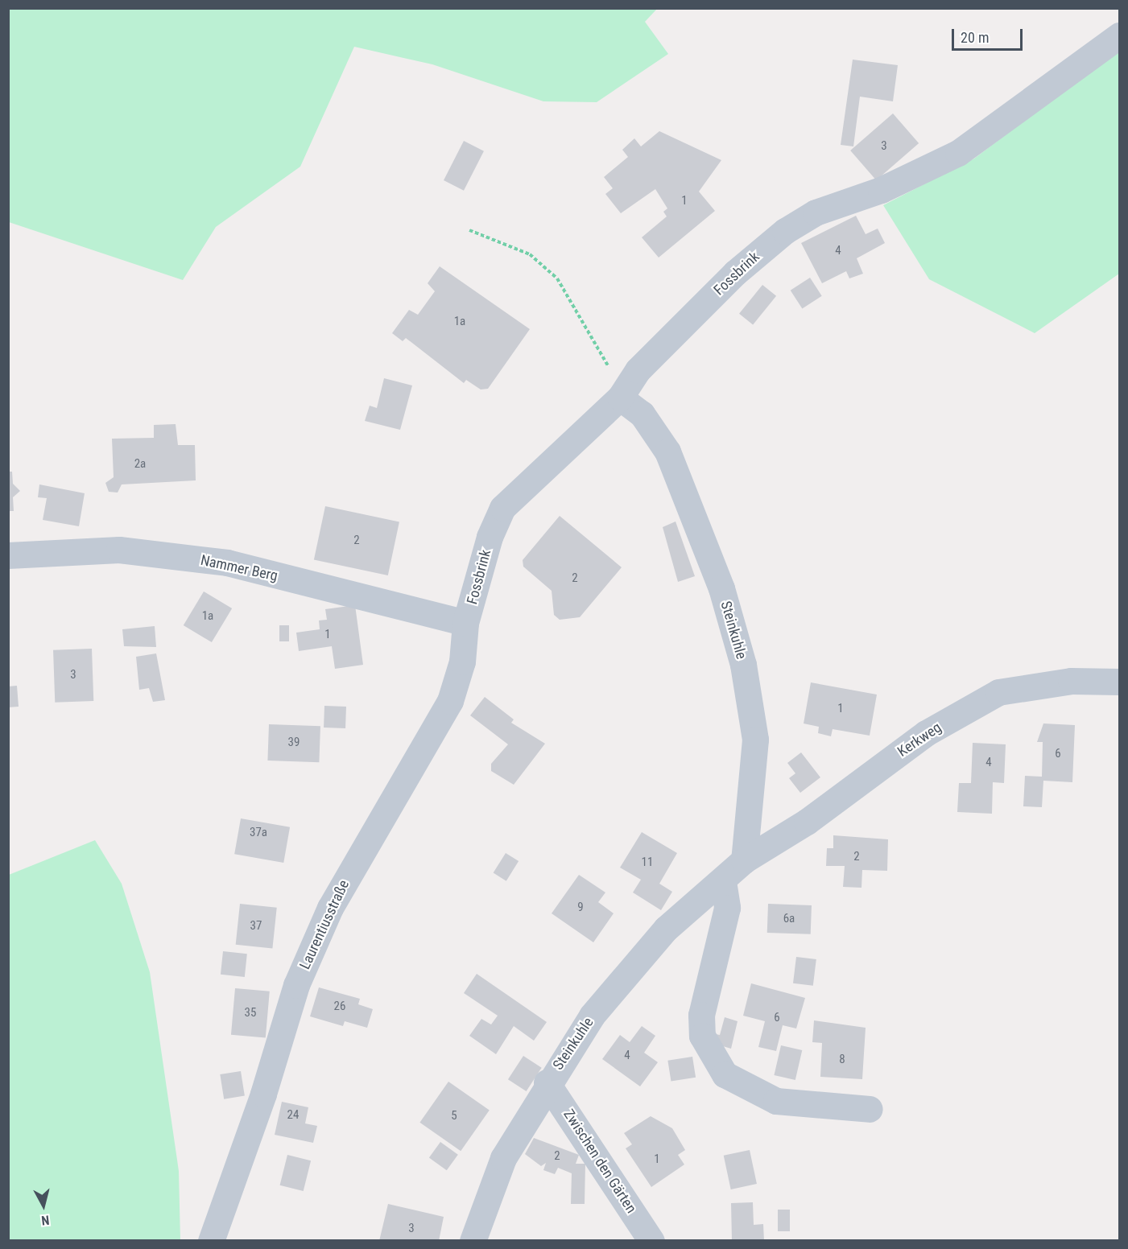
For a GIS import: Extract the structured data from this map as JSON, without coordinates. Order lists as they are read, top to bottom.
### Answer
{
  "streets": {
    "street": [
      "Fossbrink",
      "Nammer Berg",
      "Steinkuhle",
      "Kerkweg",
      "Laurentiusstraße",
      "Zwischen den Gärten"
    ]
  },
  "crossings": [
    ["Fossbrink", "Nammer Berg"],
    ["Fossbrink", "Steinkuhle"],
    ["Fossbrink", "Laurentiusstraße"],
    ["Nammer Berg", "Laurentiusstraße"],
    ["Steinkuhle", "Kerkweg"],
    ["Steinkuhle", "Zwischen den Gärten"]
  ],
  "house_numbers": [
    "3",
    "1",
    "4",
    "1a",
    "2a",
    "2",
    "2",
    "1a",
    "1",
    "3",
    "1",
    "39",
    "6",
    "4",
    "37a",
    "2",
    "11",
    "9",
    "6a",
    "37",
    "26",
    "35",
    "6",
    "4",
    "8",
    "24",
    "5",
    "2",
    "1",
    "3"
  ],
  "scale_bar": "20 m",
  "north": "bottom"
}
